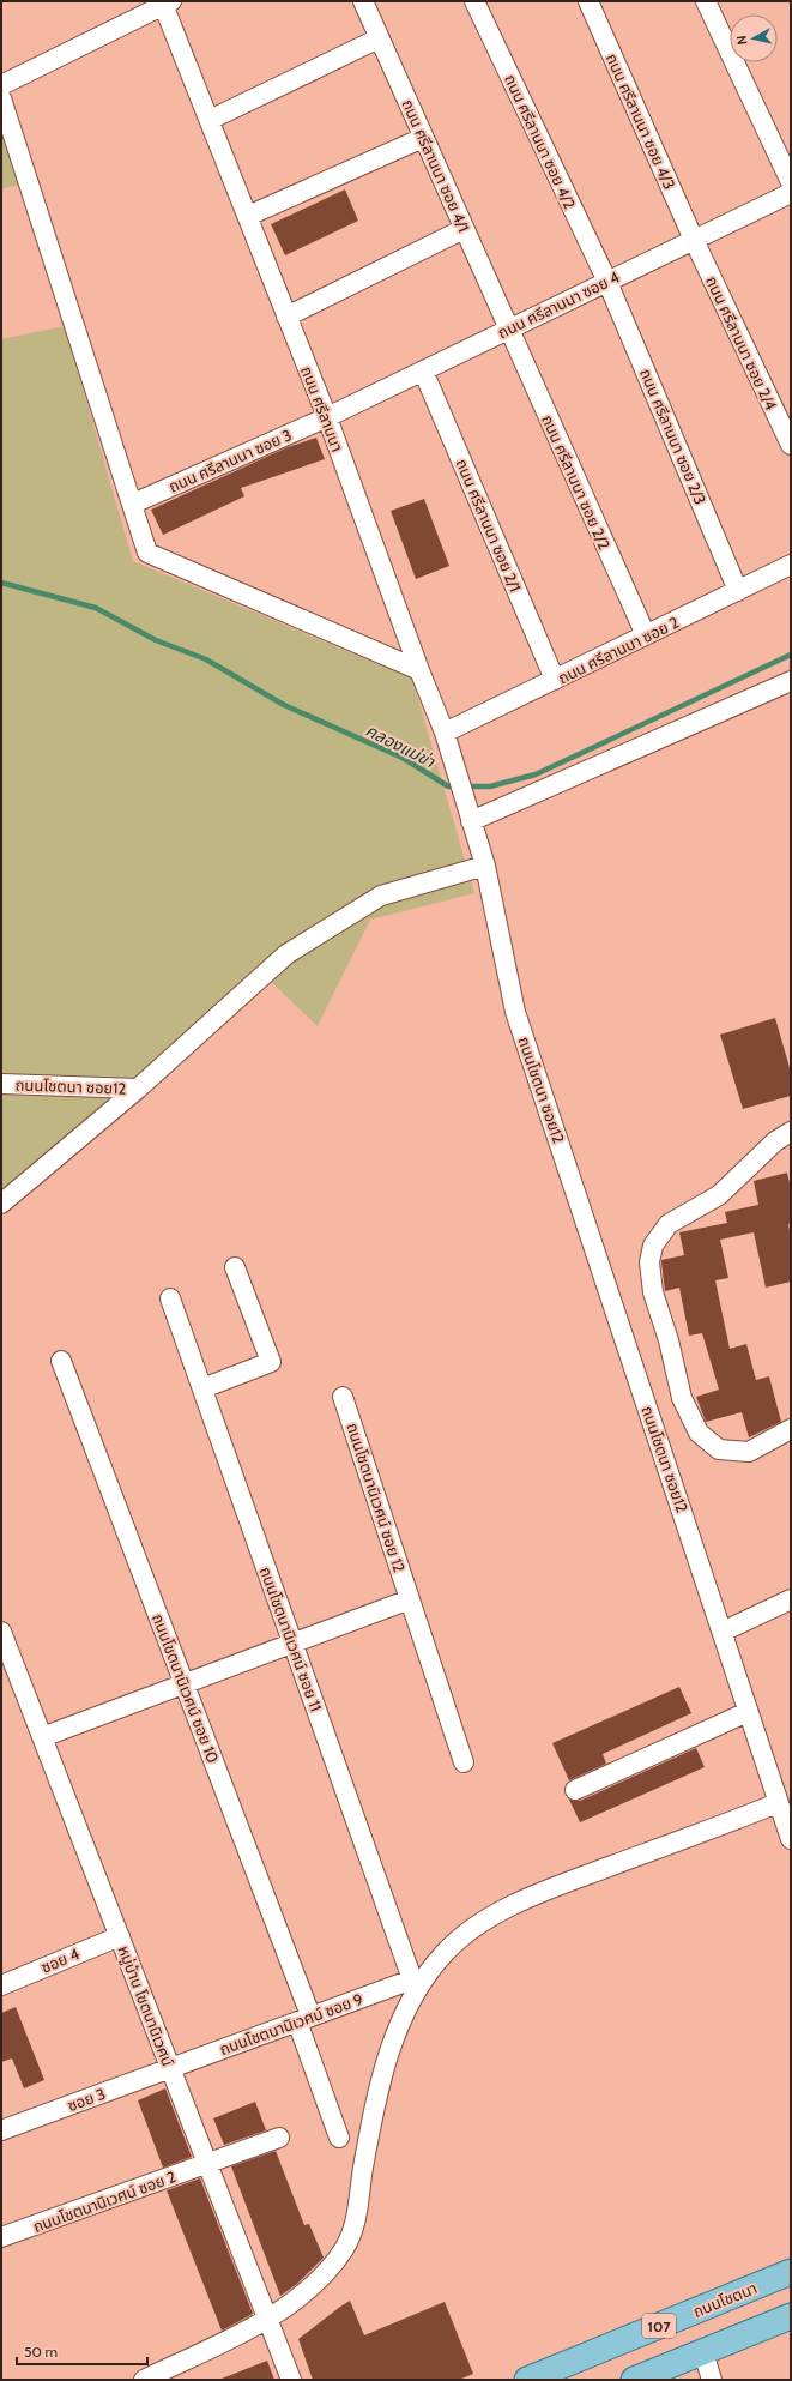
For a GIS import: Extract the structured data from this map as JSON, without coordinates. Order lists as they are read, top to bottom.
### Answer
{
  "streets": {
    "main road": ["ถนนโชตนา", "107"],
    "street": [
      "ถนน ศรีลานนา ซอย 4/3",
      "ถนน ศรีลานนา ซอย 4/2",
      "ถนน ศรีลานนา ซอย 4/1",
      "ถนน ศรีลานนา ซอย 4",
      "ถนน ศรีลานนา ซอย 2/4",
      "ถนน ศรีลานนา",
      "ถนน ศรีลานนา ซอย 2/3",
      "ถนน ศรีลานนา ซอย 3",
      "ถนน ศรีลานนา ซอย 2/2",
      "ถนน ศรีลานนา ซอย 2/1",
      "ถนน ศรีลานนา ซอย 2",
      "ถนนโชตนา ซอย12",
      "ถนนโชตนานิเวศน์ ซอย 12",
      "ถนนโชตนานิเวศน์ ซอย 11",
      "ถนนโชตนานิเวศน์ ซอย 10",
      "ซอย 4",
      "หมู่บ้าน โชตนานิเวศน์",
      "ถนนโชตนานิเวศน์ ซอย 9",
      "ซอย 3",
      "ถนนโชตนานิเวศน์ ซอย 2"
    ]
  },
  "crossings": [
    ["ถนน ศรีลานนา ซอย 4/3", "ถนน ศรีลานนา ซอย 4"],
    ["ถนน ศรีลานนา ซอย 4/3", "ถนน ศรีลานนา ซอย 2/4"],
    ["ถนน ศรีลานนา ซอย 4/2", "ถนน ศรีลานนา ซอย 4"],
    ["ถนน ศรีลานนา ซอย 4/2", "ถนน ศรีลานนา ซอย 2/3"],
    ["ถนน ศรีลานนา ซอย 4/1", "ถนน ศรีลานนา ซอย 4"],
    ["ถนน ศรีลานนา ซอย 4/1", "ถนน ศรีลานนา ซอย 2/2"],
    ["ถนน ศรีลานนา ซอย 4", "ถนน ศรีลานนา ซอย 2/4"],
    ["ถนน ศรีลานนา ซอย 4", "ถนน ศรีลานนา"],
    ["ถนน ศรีลานนา ซอย 4", "ถนน ศรีลานนา ซอย 2/3"],
    ["ถนน ศรีลานนา ซอย 4", "ถนน ศรีลานนา ซอย 3"],
    ["ถนน ศรีลานนา ซอย 4", "ถนน ศรีลานนา ซอย 2/2"],
    ["ถนน ศรีลานนา ซอย 4", "ถนน ศรีลานนา ซอย 2/1"],
    ["ถนน ศรีลานนา", "ถนน ศรีลานนา ซอย 3"],
    ["ถนน ศรีลานนา", "ถนน ศรีลานนา ซอย 2"],
    ["ถนน ศรีลานนา", "ถนนโชตนา ซอย12"],
    ["ถนน ศรีลานนา ซอย 2/3", "ถนน ศรีลานนา ซอย 2"],
    ["ถนน ศรีลานนา ซอย 2/2", "ถนน ศรีลานนา ซอย 2"],
    ["ถนน ศรีลานนา ซอย 2/1", "ถนน ศรีลานนา ซอย 2"],
    ["ถนนโชตนานิเวศน์ ซอย 11", "ถนนโชตนานิเวศน์ ซอย 9"],
    ["ถนนโชตนานิเวศน์ ซอย 10", "ถนนโชตนานิเวศน์ ซอย 9"],
    ["ซอย 4", "หมู่บ้าน โชตนานิเวศน์"],
    ["หมู่บ้าน โชตนานิเวศน์", "ถนนโชตนานิเวศน์ ซอย 9"],
    ["หมู่บ้าน โชตนานิเวศน์", "ซอย 3"],
    ["หมู่บ้าน โชตนานิเวศน์", "ถนนโชตนานิเวศน์ ซอย 2"],
    ["ถนนโชตนานิเวศน์ ซอย 9", "ซอย 3"]
  ],
  "water": ["คลองแม่ข่า"],
  "scale_bar": "50 m",
  "north": "left"
}
